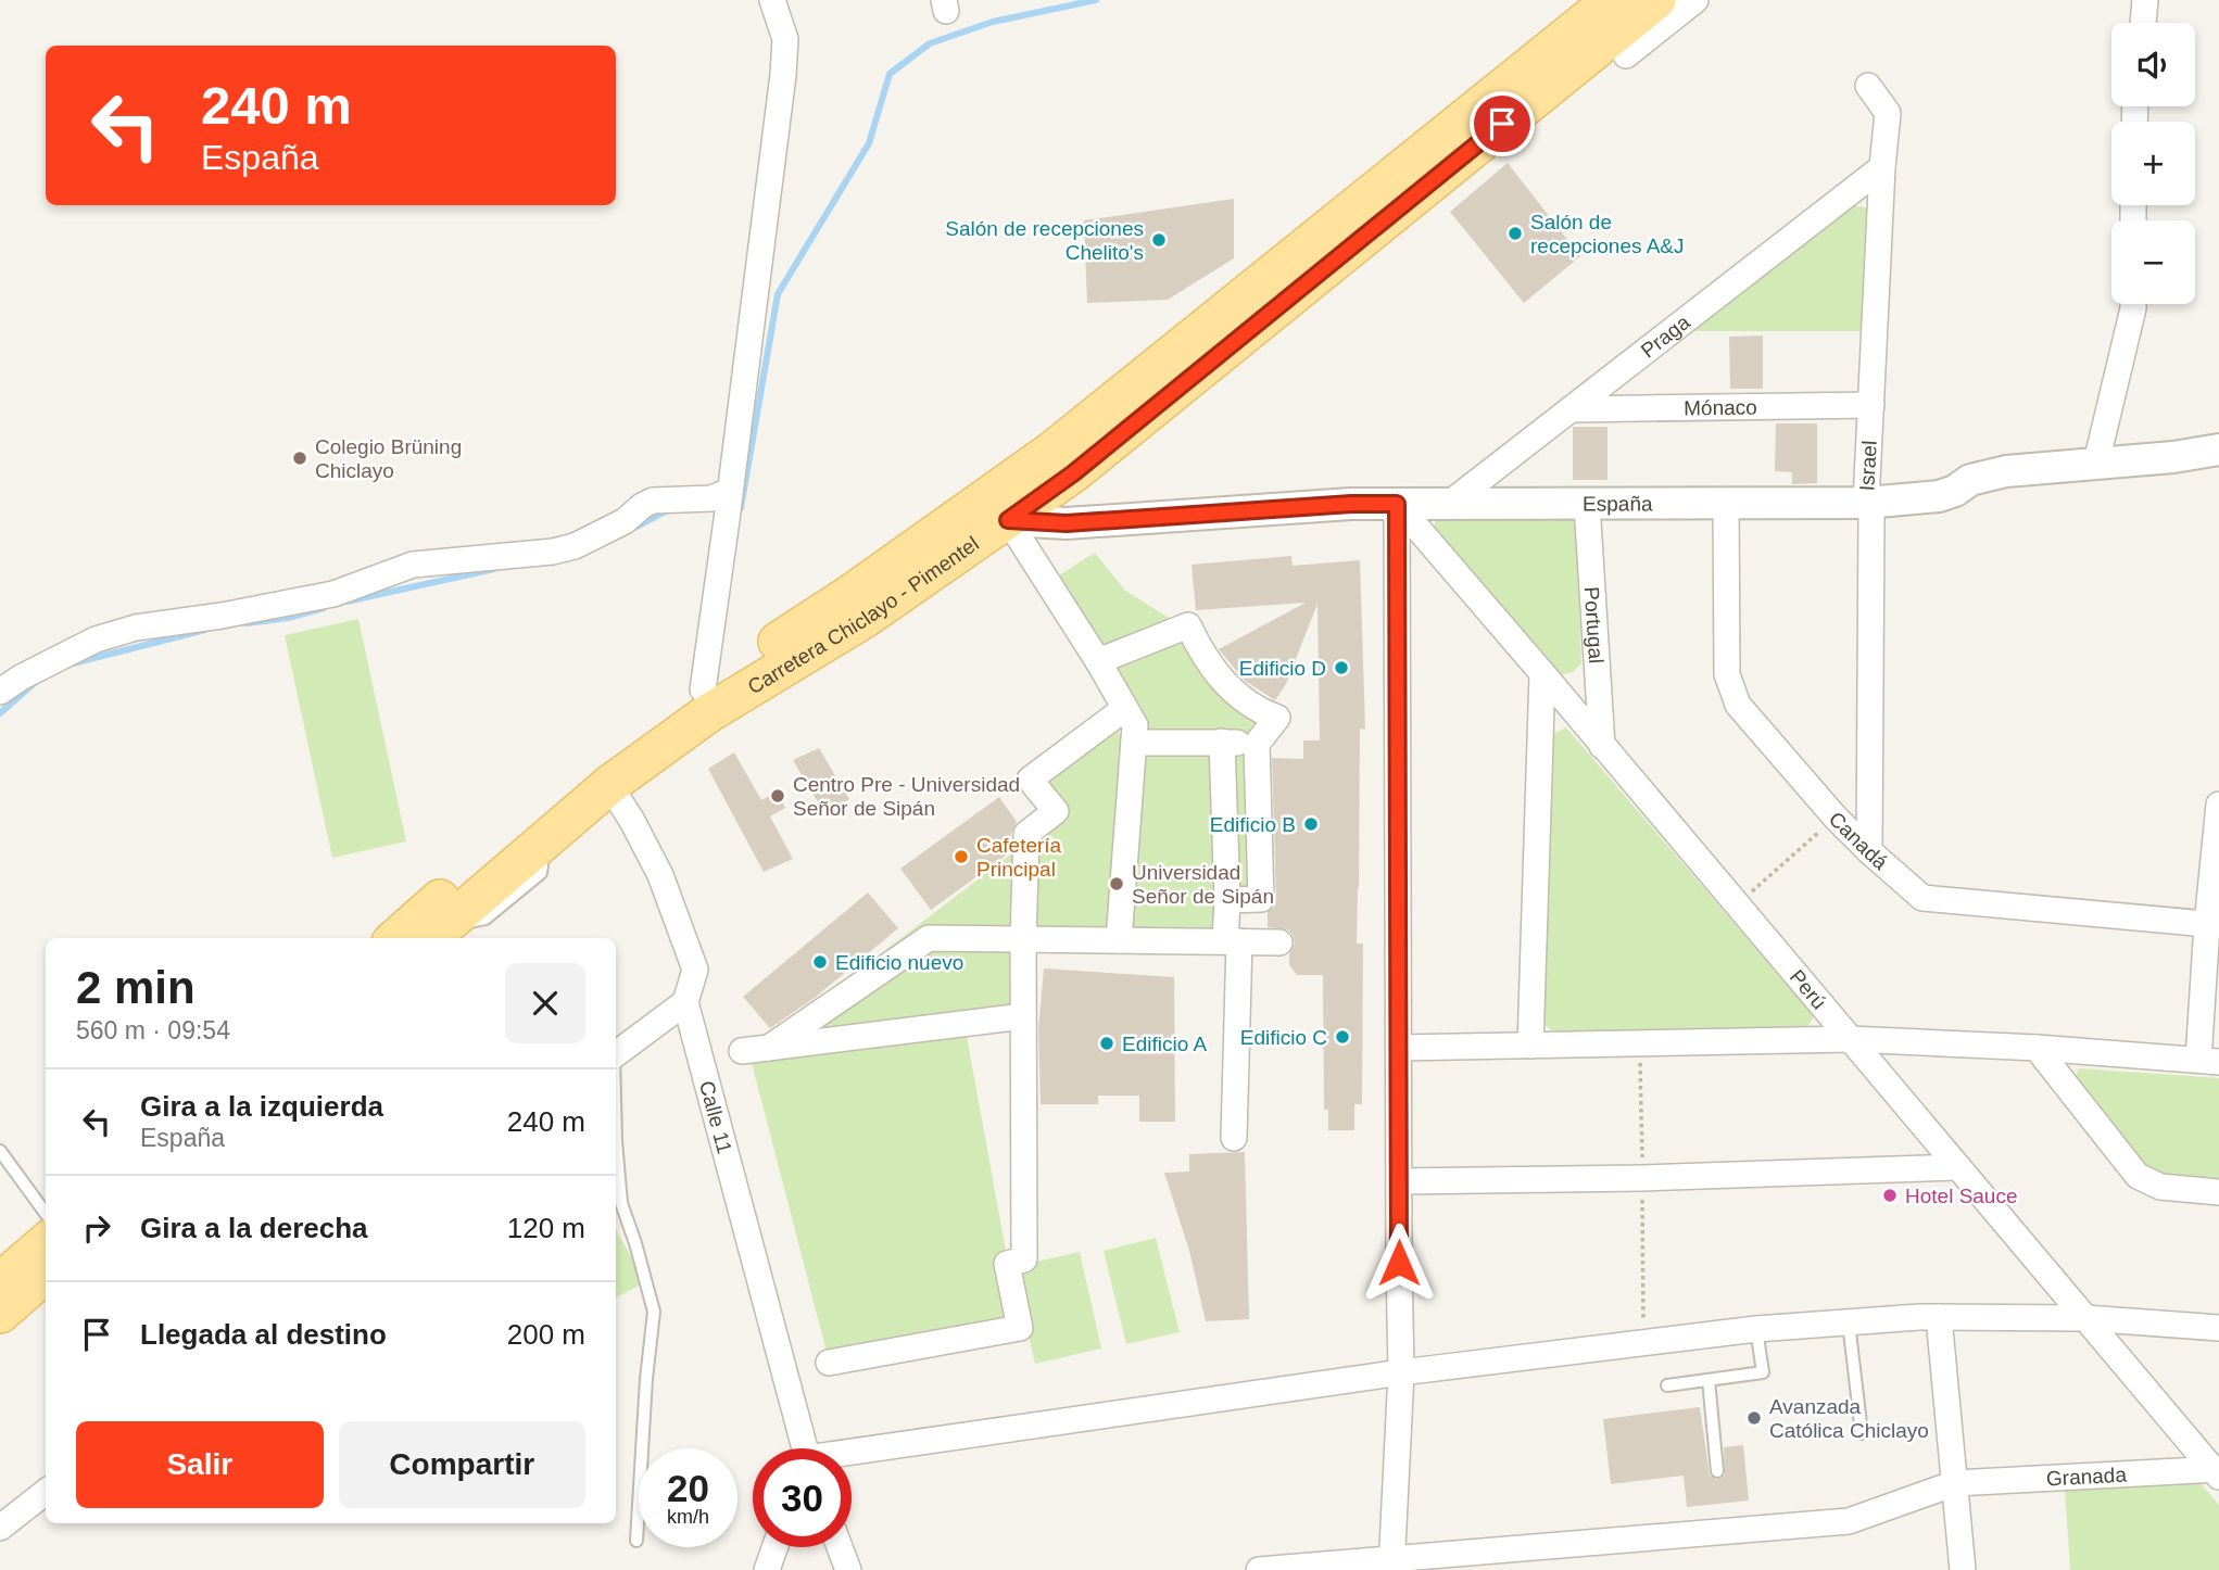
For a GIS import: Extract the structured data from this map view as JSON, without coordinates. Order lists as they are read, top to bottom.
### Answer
{
  "streets": {
    "main road": ["Carretera Chiclayo - Pimentel"],
    "street": [
      "Praga",
      "Mónaco",
      "Israel",
      "España",
      "Portugal",
      "Canadá",
      "Perú",
      "Calle 11",
      "Granada"
    ]
  },
  "crossings": [
    ["Praga", "Mónaco"],
    ["Praga", "Israel"],
    ["Praga", "España"],
    ["Mónaco", "Israel"],
    ["Israel", "España"],
    ["Israel", "Canadá"],
    ["España", "Carretera Chiclayo - Pimentel"],
    ["España", "Portugal"],
    ["España", "Canadá"],
    ["España", "Perú"],
    ["Carretera Chiclayo - Pimentel", "Calle 11"],
    ["Portugal", "Perú"],
    ["Perú", "Granada"]
  ],
  "places": [
    "Salón de recepciones A&J",
    "Salón de recepciones Chelito's",
    "Colegio Brüning Chiclayo",
    "Edificio D",
    "Centro Pre - Universidad Señor de Sipán",
    "Edificio B",
    "Cafetería Principal",
    "Universidad Señor de Sipán",
    "Edificio nuevo",
    "Edificio C",
    "Edificio A",
    "Hotel Sauce",
    "Avanzada Católica Chiclayo"
  ],
  "page": {
    "map_buttons": ["+", "−"],
    "turn": ["240 m", "España"],
    "heading": ["2 min", "560 m · 09:54"],
    "list": [
      {
        "name": "Gira a la izquierda",
        "note": "España",
        "value": "240 m"
      },
      {
        "name": "Gira a la derecha",
        "value": "120 m"
      },
      {
        "name": "Llegada al destino",
        "value": "200 m"
      }
    ],
    "buttons": ["Salir", "Compartir"],
    "speed": "20 km/h",
    "limit": "30"
  }
}
